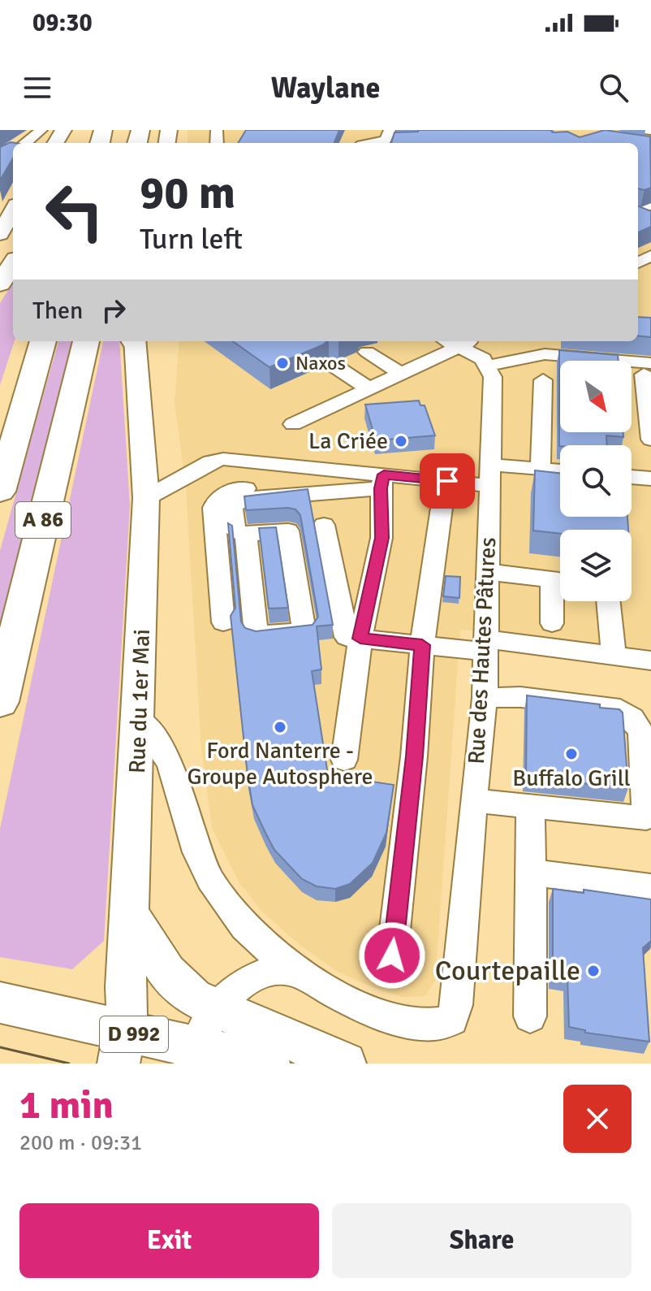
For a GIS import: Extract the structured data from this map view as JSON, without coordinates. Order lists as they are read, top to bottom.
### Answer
{
  "streets": {
    "highway": ["A 86"],
    "main road": ["Rue du 1er Mai", "D 992"],
    "street": ["Rue des Hautes Pâtures"]
  },
  "crossings": [
    ["Rue du 1er Mai", "D 992"]
  ],
  "places": [
    "Naxos",
    "La Criée",
    "Ford Nanterre - Groupe Autosphere",
    "Buffalo Grill",
    "Courtepaille"
  ],
  "north": "bottom right",
  "page": {
    "status": "09:30",
    "header": "Waylane",
    "turn": ["90 m", "Turn left"],
    "then": "Then",
    "heading": ["1 min", "200 m · 09:31"],
    "buttons": ["Exit", "Share"]
  }
}
